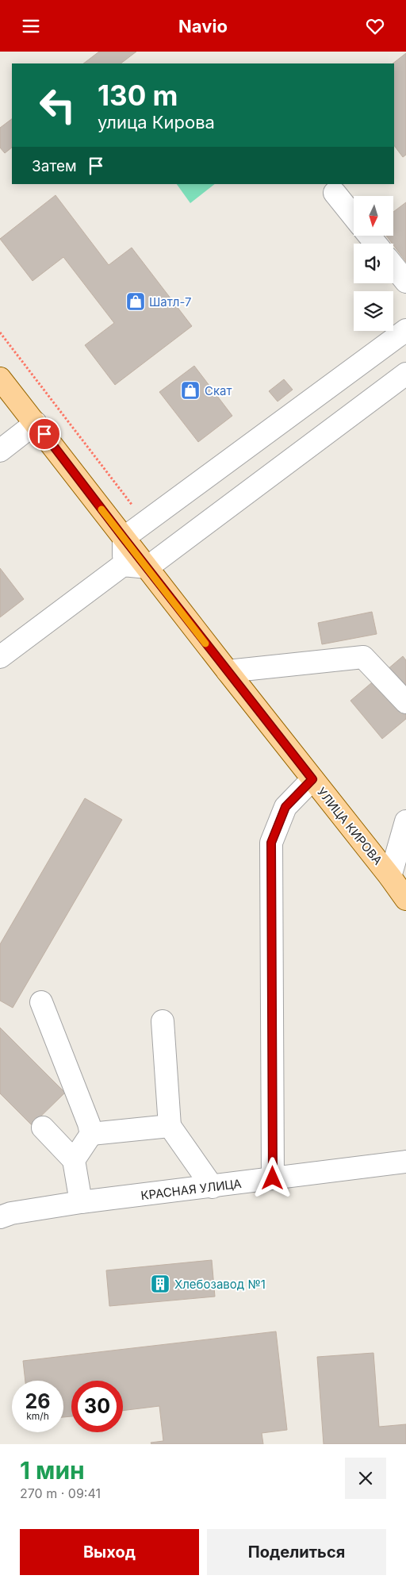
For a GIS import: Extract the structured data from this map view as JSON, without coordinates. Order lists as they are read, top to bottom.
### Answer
{
  "streets": {
    "main road": ["УЛИЦА КИРОВА"],
    "street": ["КРАСНАЯ УЛИЦА"]
  },
  "places": {
    "shop": ["Шатл-7", "Скат"],
    "building": ["Хлебозавод №1"]
  },
  "north": "bottom",
  "page": {
    "header": "Navio",
    "turn": ["130 m", "улица Кирова"],
    "then": "Затем",
    "speed": "26 km/h",
    "limit": "30",
    "heading": ["1 мин", "270 m · 09:41"],
    "buttons": ["Выход", "Поделиться"]
  }
}
